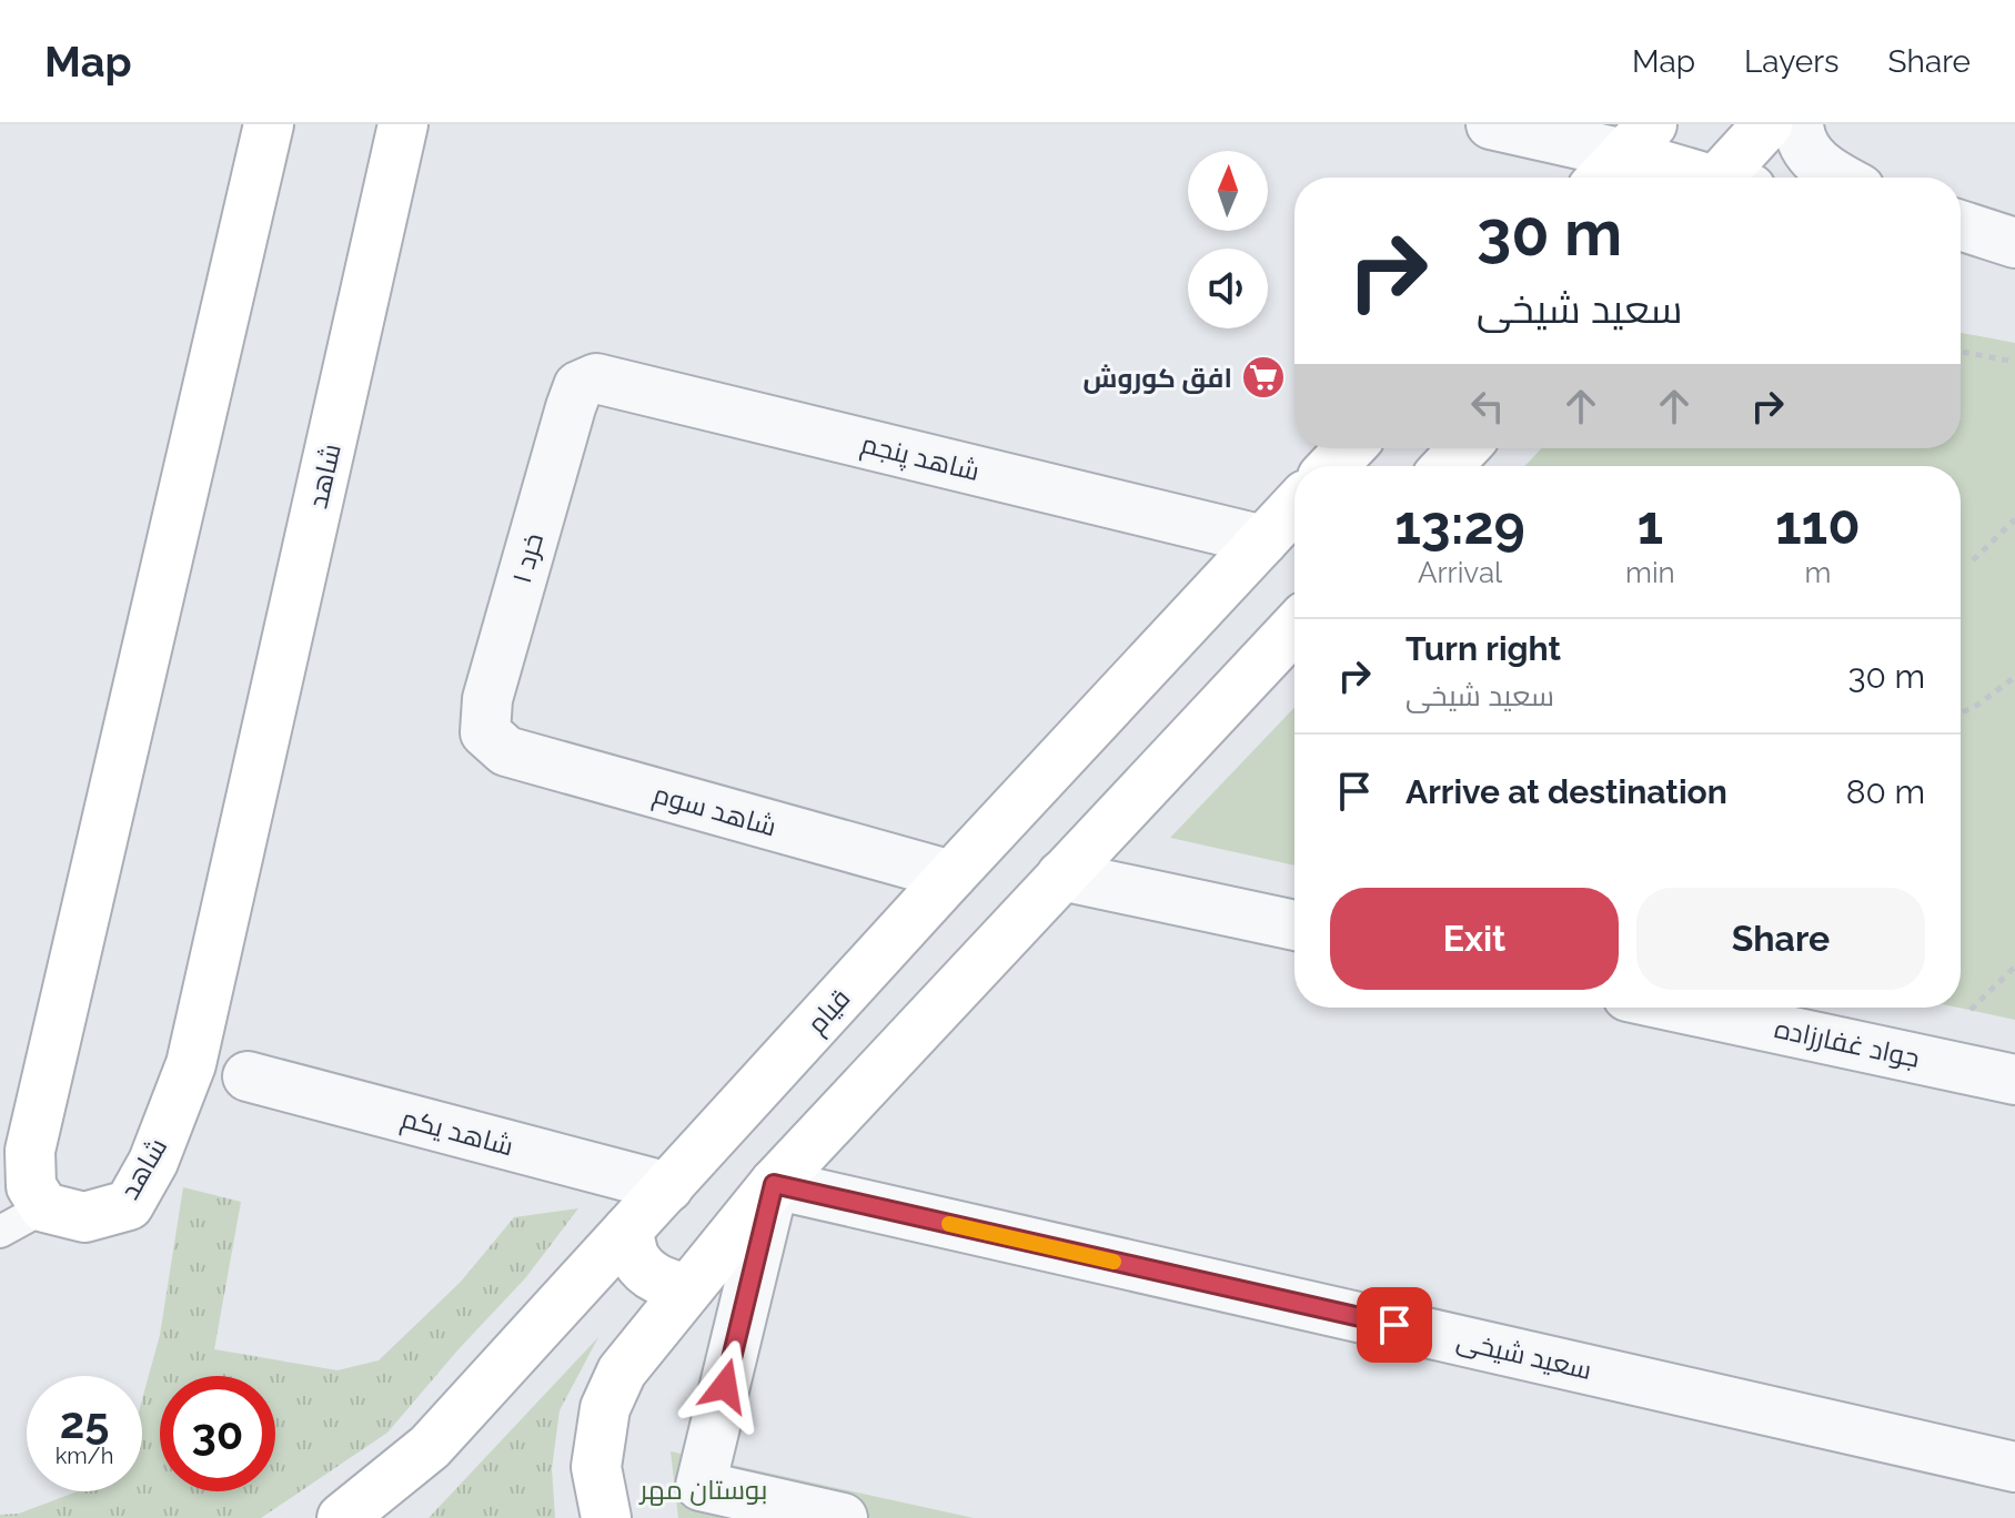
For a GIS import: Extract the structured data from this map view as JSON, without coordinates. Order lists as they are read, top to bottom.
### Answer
{
  "streets": {
    "street": [
      "شاهد پنجم",
      "شاهد",
      "خرد ۱",
      "شاهد سوم",
      "قیام",
      "جواد غفارزاده",
      "شاهد یکم",
      "سعید شیخی"
    ]
  },
  "crossings": [
    ["شاهد پنجم", "خرد ۱"],
    ["شاهد پنجم", "قیام"],
    ["خرد ۱", "شاهد سوم"],
    ["شاهد سوم", "قیام"],
    ["قیام", "شاهد یکم"]
  ],
  "parks": ["بوستان مهر"],
  "places": {
    "supermarket": ["افق کوروش"]
  },
  "north": "top",
  "page": {
    "header": "Map",
    "nav": ["Map", "Layers", "Share"],
    "turn": ["30 m", "سعید شیخی"],
    "eta": [
      "13:29",
      "Arrival",
      "1",
      "min",
      "110",
      "m"
    ],
    "list": [
      {
        "name": "Turn right",
        "note": "سعید شیخی",
        "value": "30 m"
      },
      {
        "name": "Arrive at destination",
        "value": "80 m"
      }
    ],
    "buttons": ["Exit", "Share"],
    "speed": "25 km/h",
    "limit": "30"
  }
}
